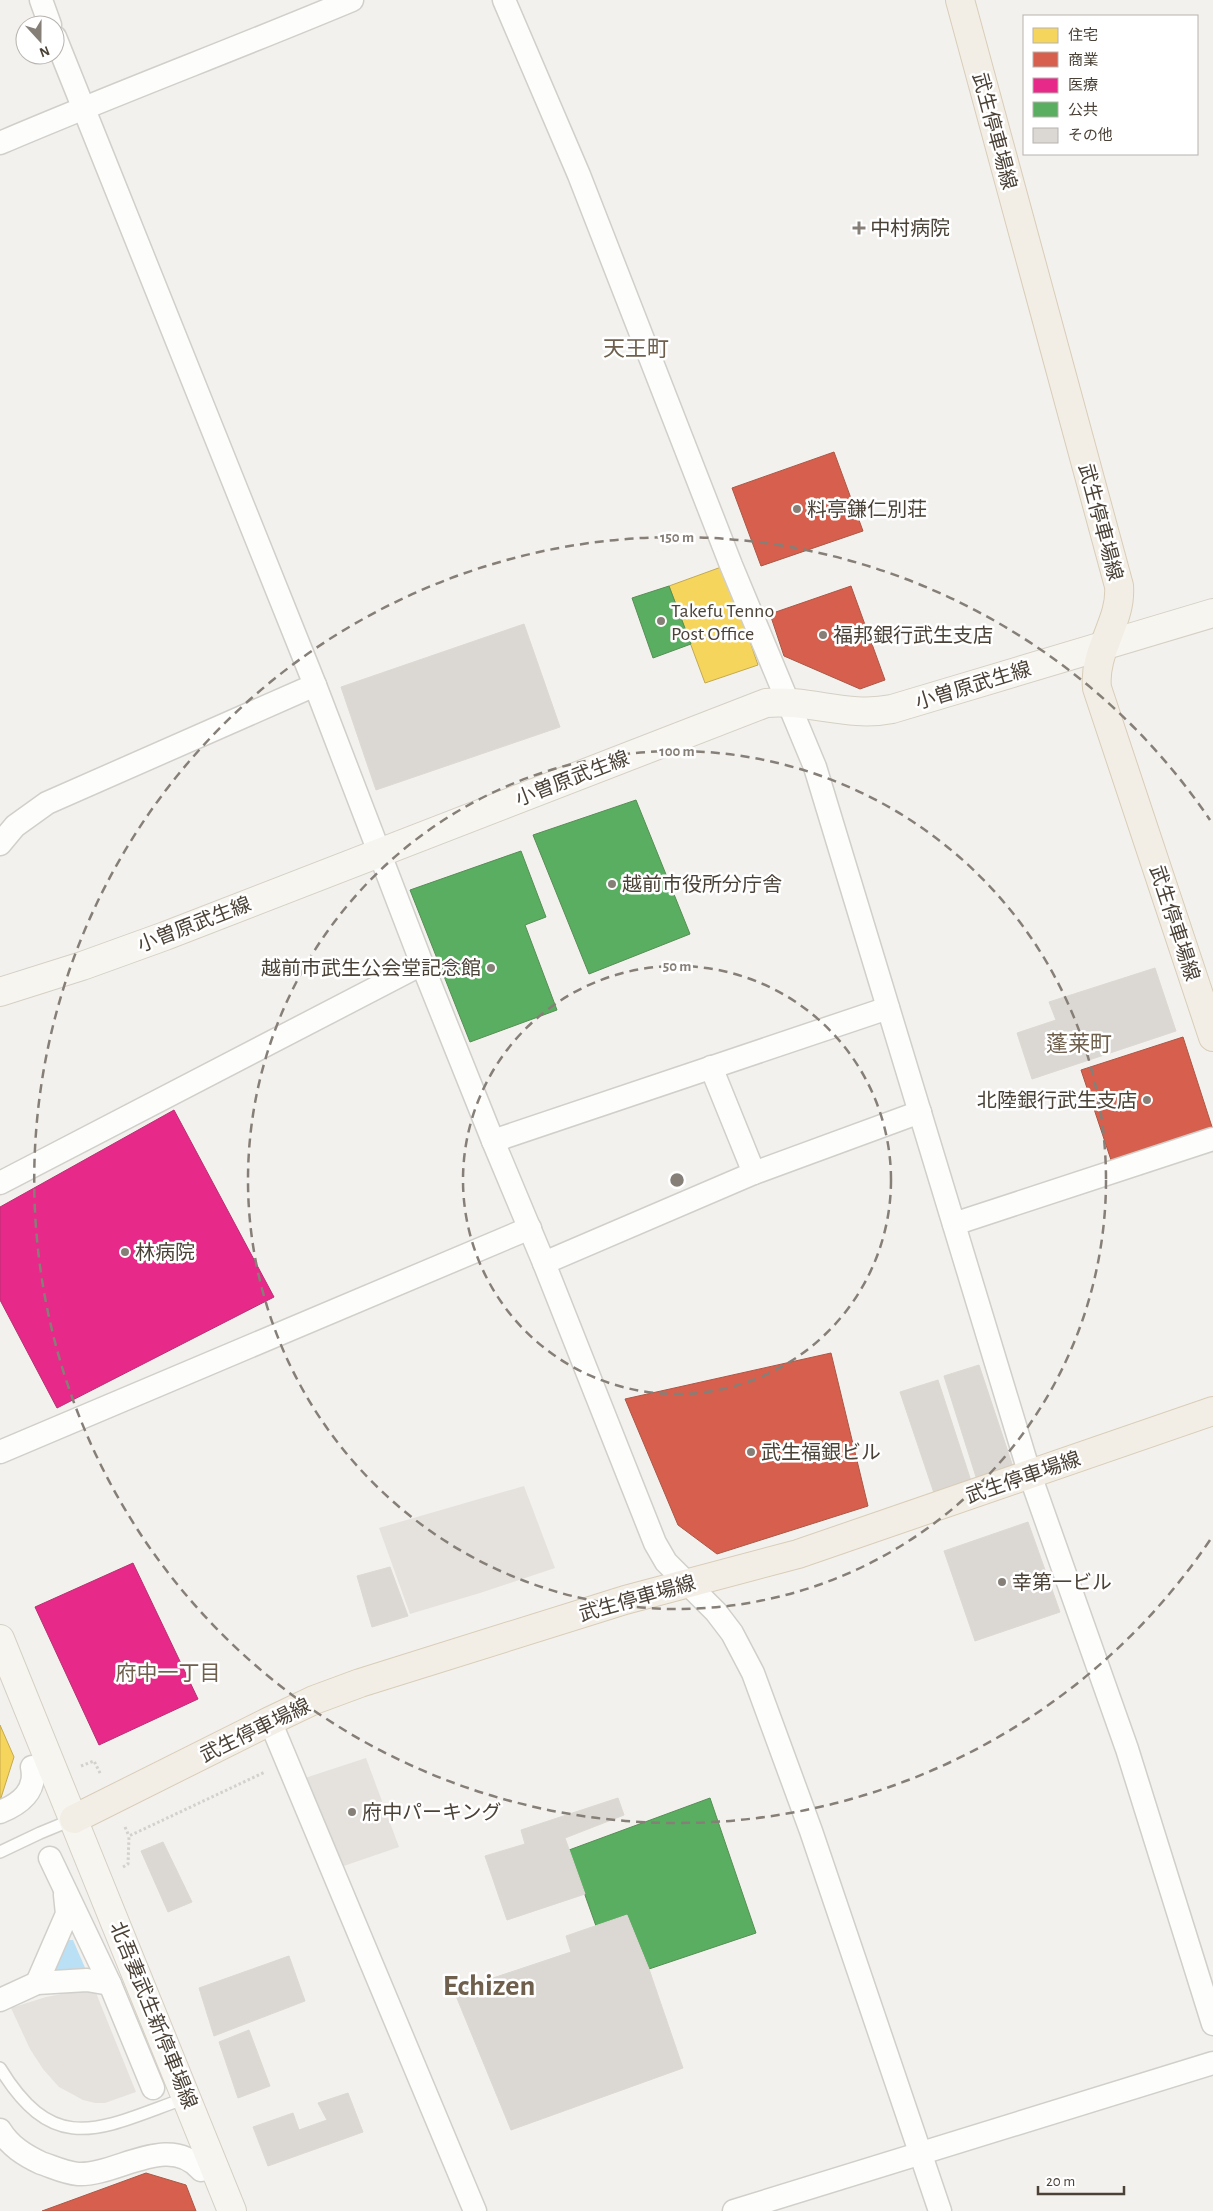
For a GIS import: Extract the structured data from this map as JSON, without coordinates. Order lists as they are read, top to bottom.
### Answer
{
  "streets": {
    "main road": ["武生停車場線", "小曽原武生線", "北吾妻武生新停車場線"]
  },
  "crossings": [
    ["武生停車場線", "小曽原武生線"],
    ["武生停車場線", "北吾妻武生新停車場線"]
  ],
  "districts": [
    "天王町",
    "蓬莱町",
    "府中一丁目",
    "Echizen"
  ],
  "places": {
    "health": ["中村病院"],
    "other": [
      "料亭鎌仁別荘",
      "Takefu Tenno Post Office",
      "福邦銀行武生支店",
      "越前市役所分庁舎",
      "越前市武生公会堂記念館",
      "北陸銀行武生支店",
      "林病院",
      "武生福銀ビル",
      "幸第一ビル",
      "府中パーキング"
    ]
  },
  "legend": [
    "住宅",
    "商業",
    "医療",
    "公共",
    "その他"
  ],
  "scale_bar": "20 m",
  "north": "bottom",
  "rings": ["150 m", "100 m", "50 m"]
}
